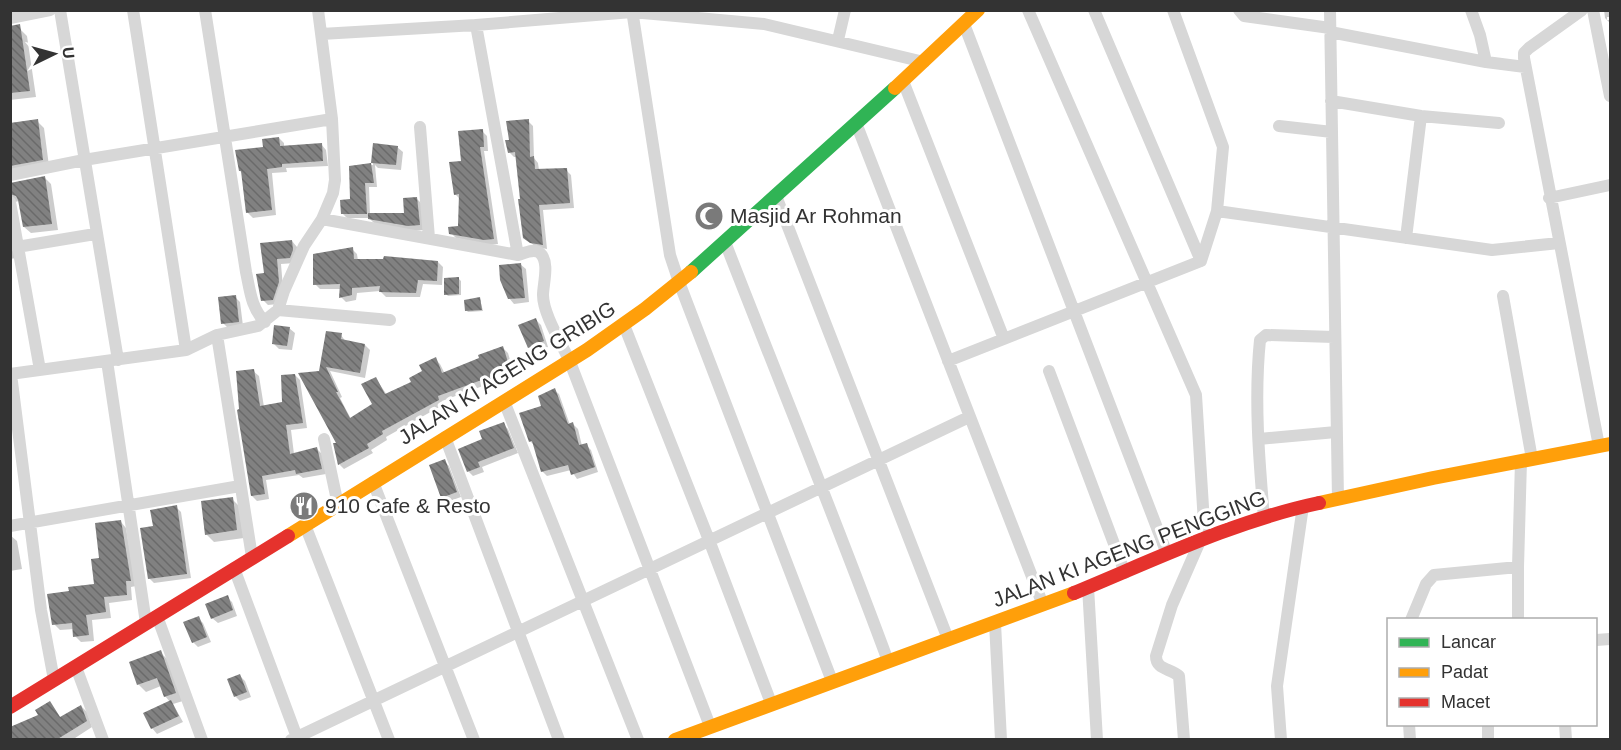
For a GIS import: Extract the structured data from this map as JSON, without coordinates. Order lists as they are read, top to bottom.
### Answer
{
  "streets": {
    "main road": ["JALAN KI AGENG GRIBIG", "JALAN KI AGENG PENGGING"]
  },
  "places": {
    "mosque": ["Masjid Ar Rohman"],
    "restaurant": ["910 Cafe & Resto"]
  },
  "legend": ["Lancar", "Padat", "Macet"],
  "north": "right"
}
